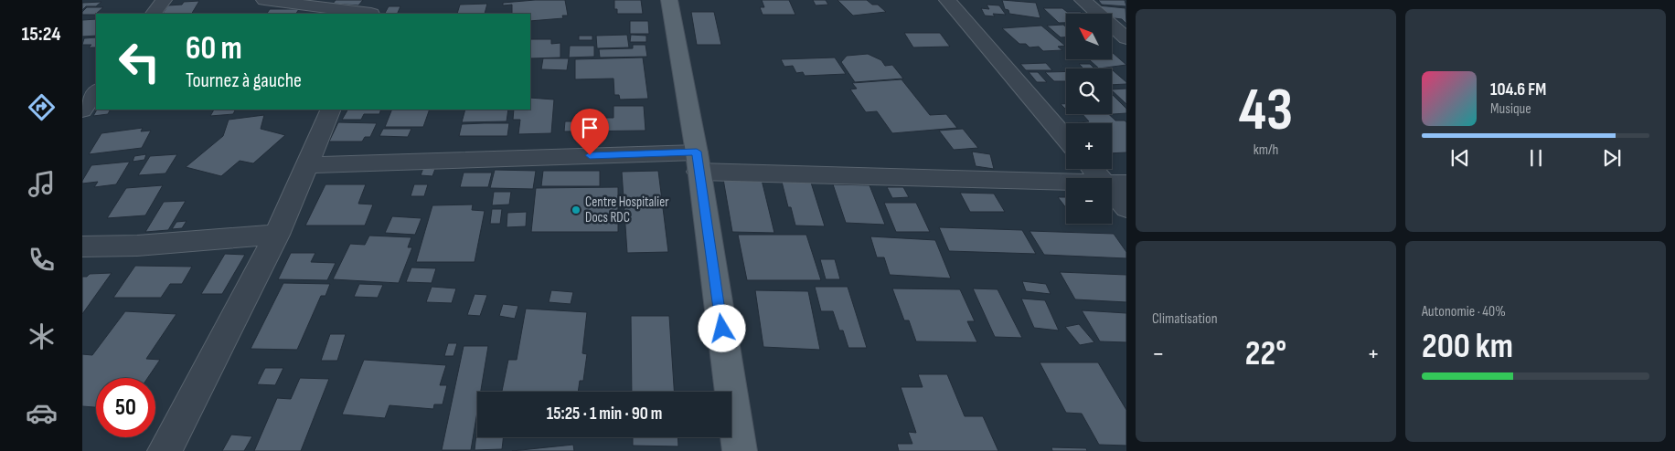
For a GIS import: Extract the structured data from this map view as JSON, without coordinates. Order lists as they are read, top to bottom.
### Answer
{
  "places": ["Centre Hospitalier Docs RDC"],
  "north": "top left",
  "page": {
    "tabs": "15:24",
    "tile": [
      ["43", "km/h"],
      "Climatisation",
      ["Autonomie · 40%", "200 km"]
    ],
    "map_buttons": ["+", "−"],
    "turn": ["60 m", "Tournez à gauche"],
    "song": ["104.6 FM", "Musique"],
    "heat": ["−", "22°", "+"],
    "limit": "50",
    "trip": "15:25 · 1 min · 90 m"
  }
}
